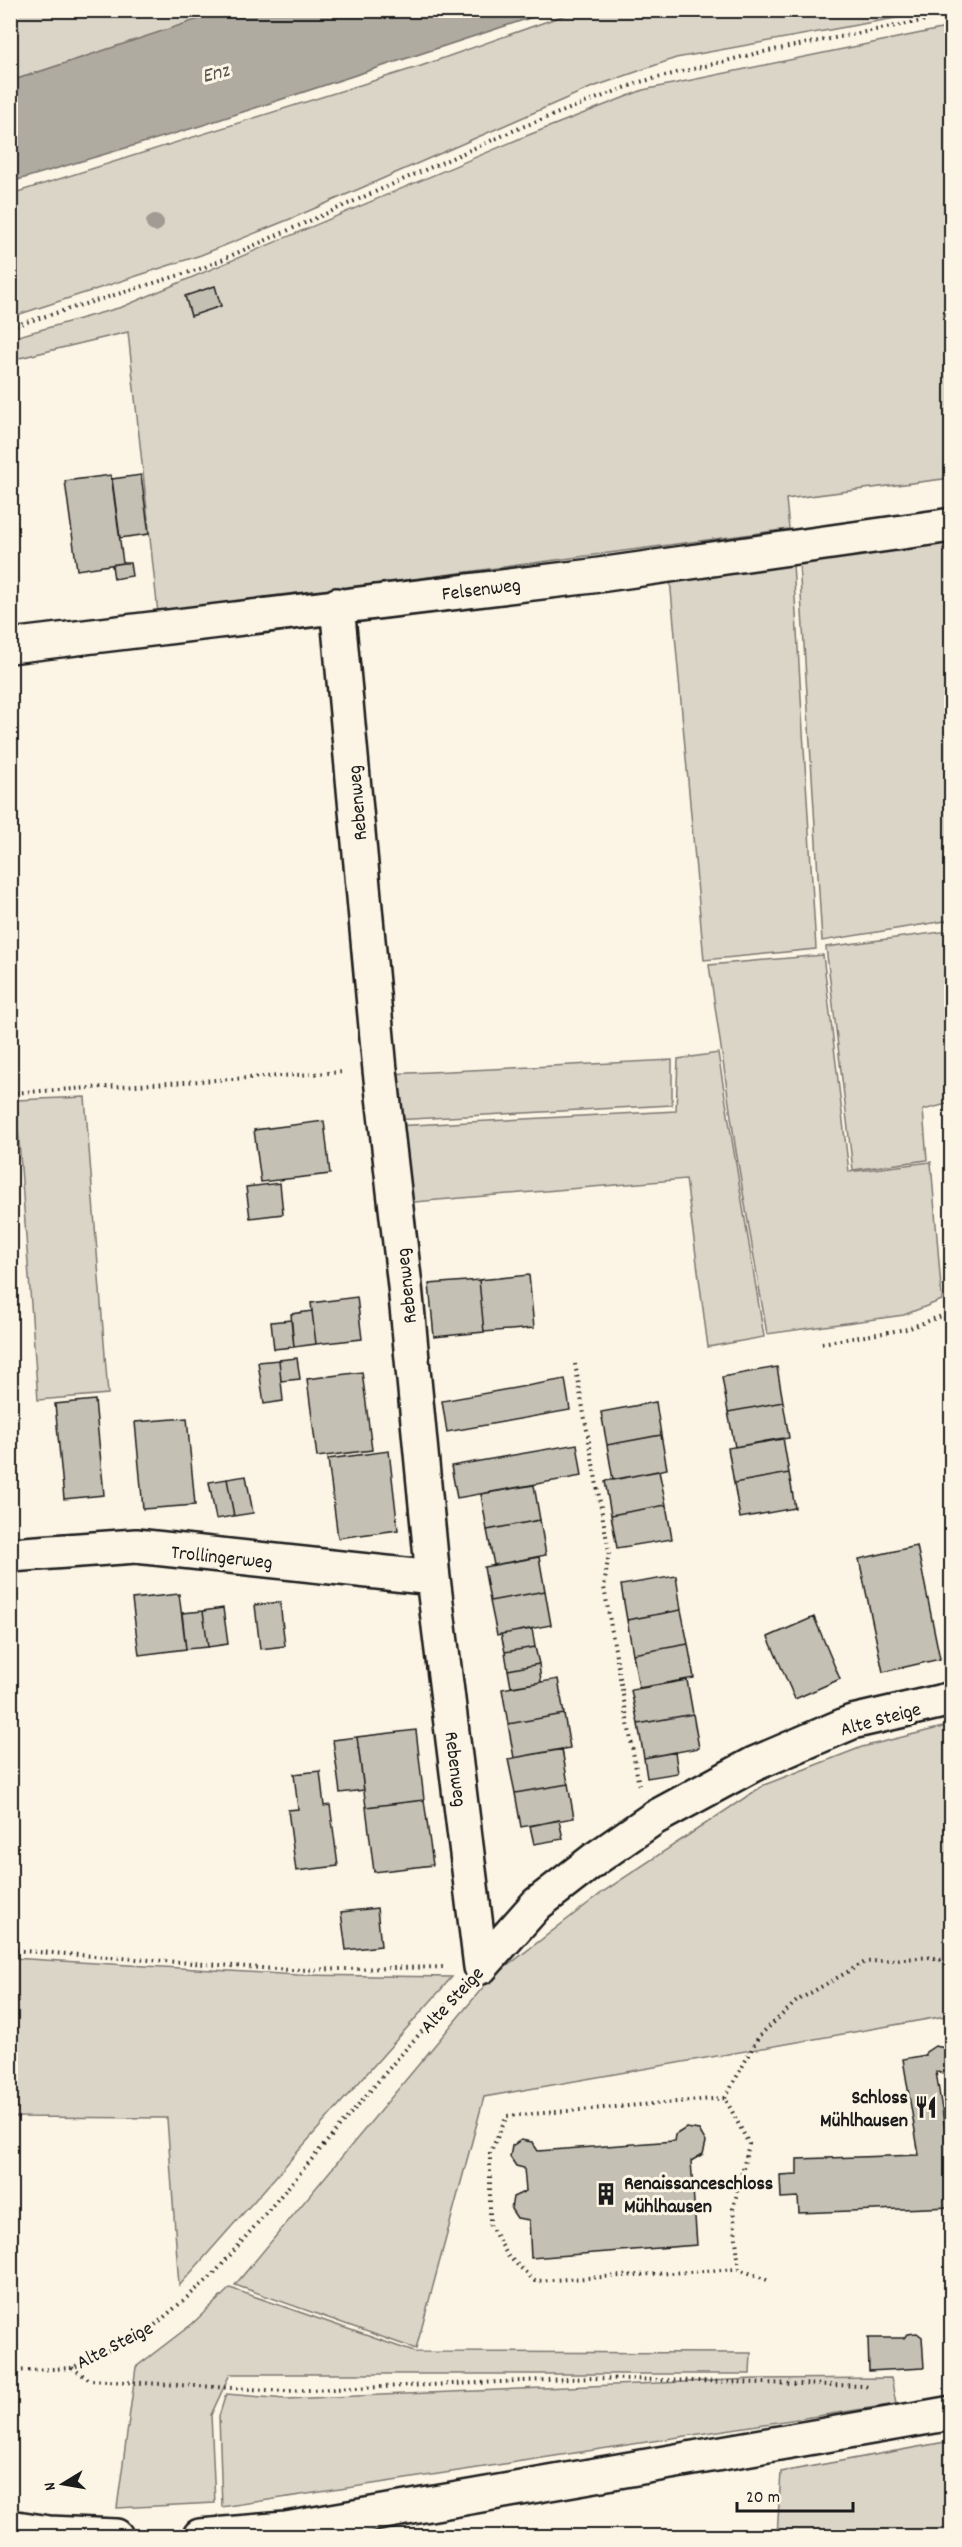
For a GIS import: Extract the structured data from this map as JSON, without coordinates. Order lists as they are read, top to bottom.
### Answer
{
  "streets": {
    "street": [
      "Felsenweg",
      "Rebenweg",
      "Trollingerweg",
      "Alte Steige"
    ]
  },
  "crossings": [
    ["Felsenweg", "Rebenweg"],
    ["Rebenweg", "Trollingerweg"],
    ["Rebenweg", "Alte Steige"]
  ],
  "water": ["Enz"],
  "places": {
    "restaurant": ["Schloss Mühlhausen"],
    "building": ["Renaissanceschloss Mühlhausen"]
  },
  "scale_bar": "20 m",
  "north": "left"
}
